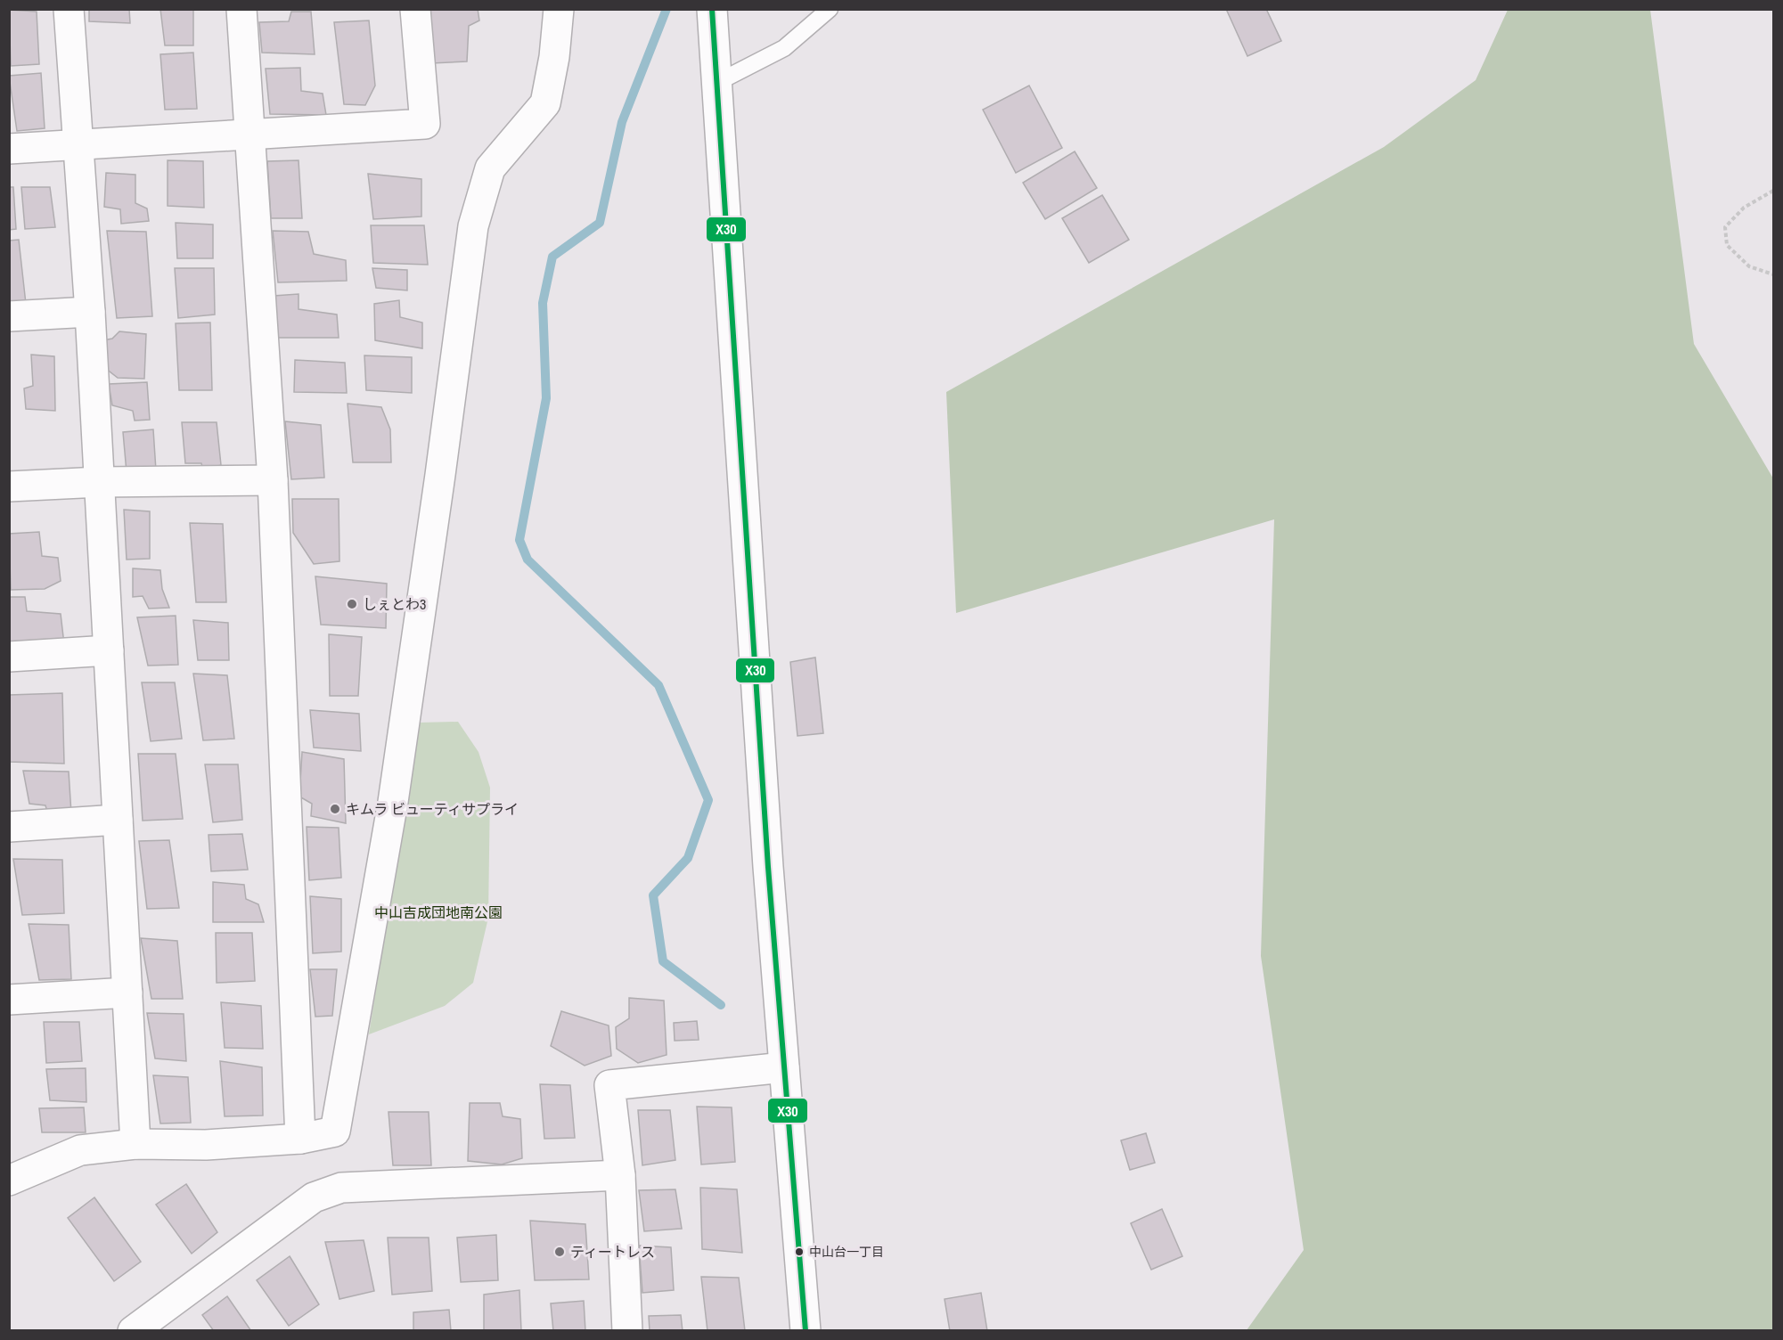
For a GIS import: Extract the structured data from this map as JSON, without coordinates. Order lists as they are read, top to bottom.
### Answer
{
  "parks": ["中山吉成団地南公園"],
  "places": [
    "しぇとわ3",
    "キムラ ビューティサプライ",
    "ティートレス",
    "中山台一丁目"
  ],
  "lines": ["transit line X30"]
}
